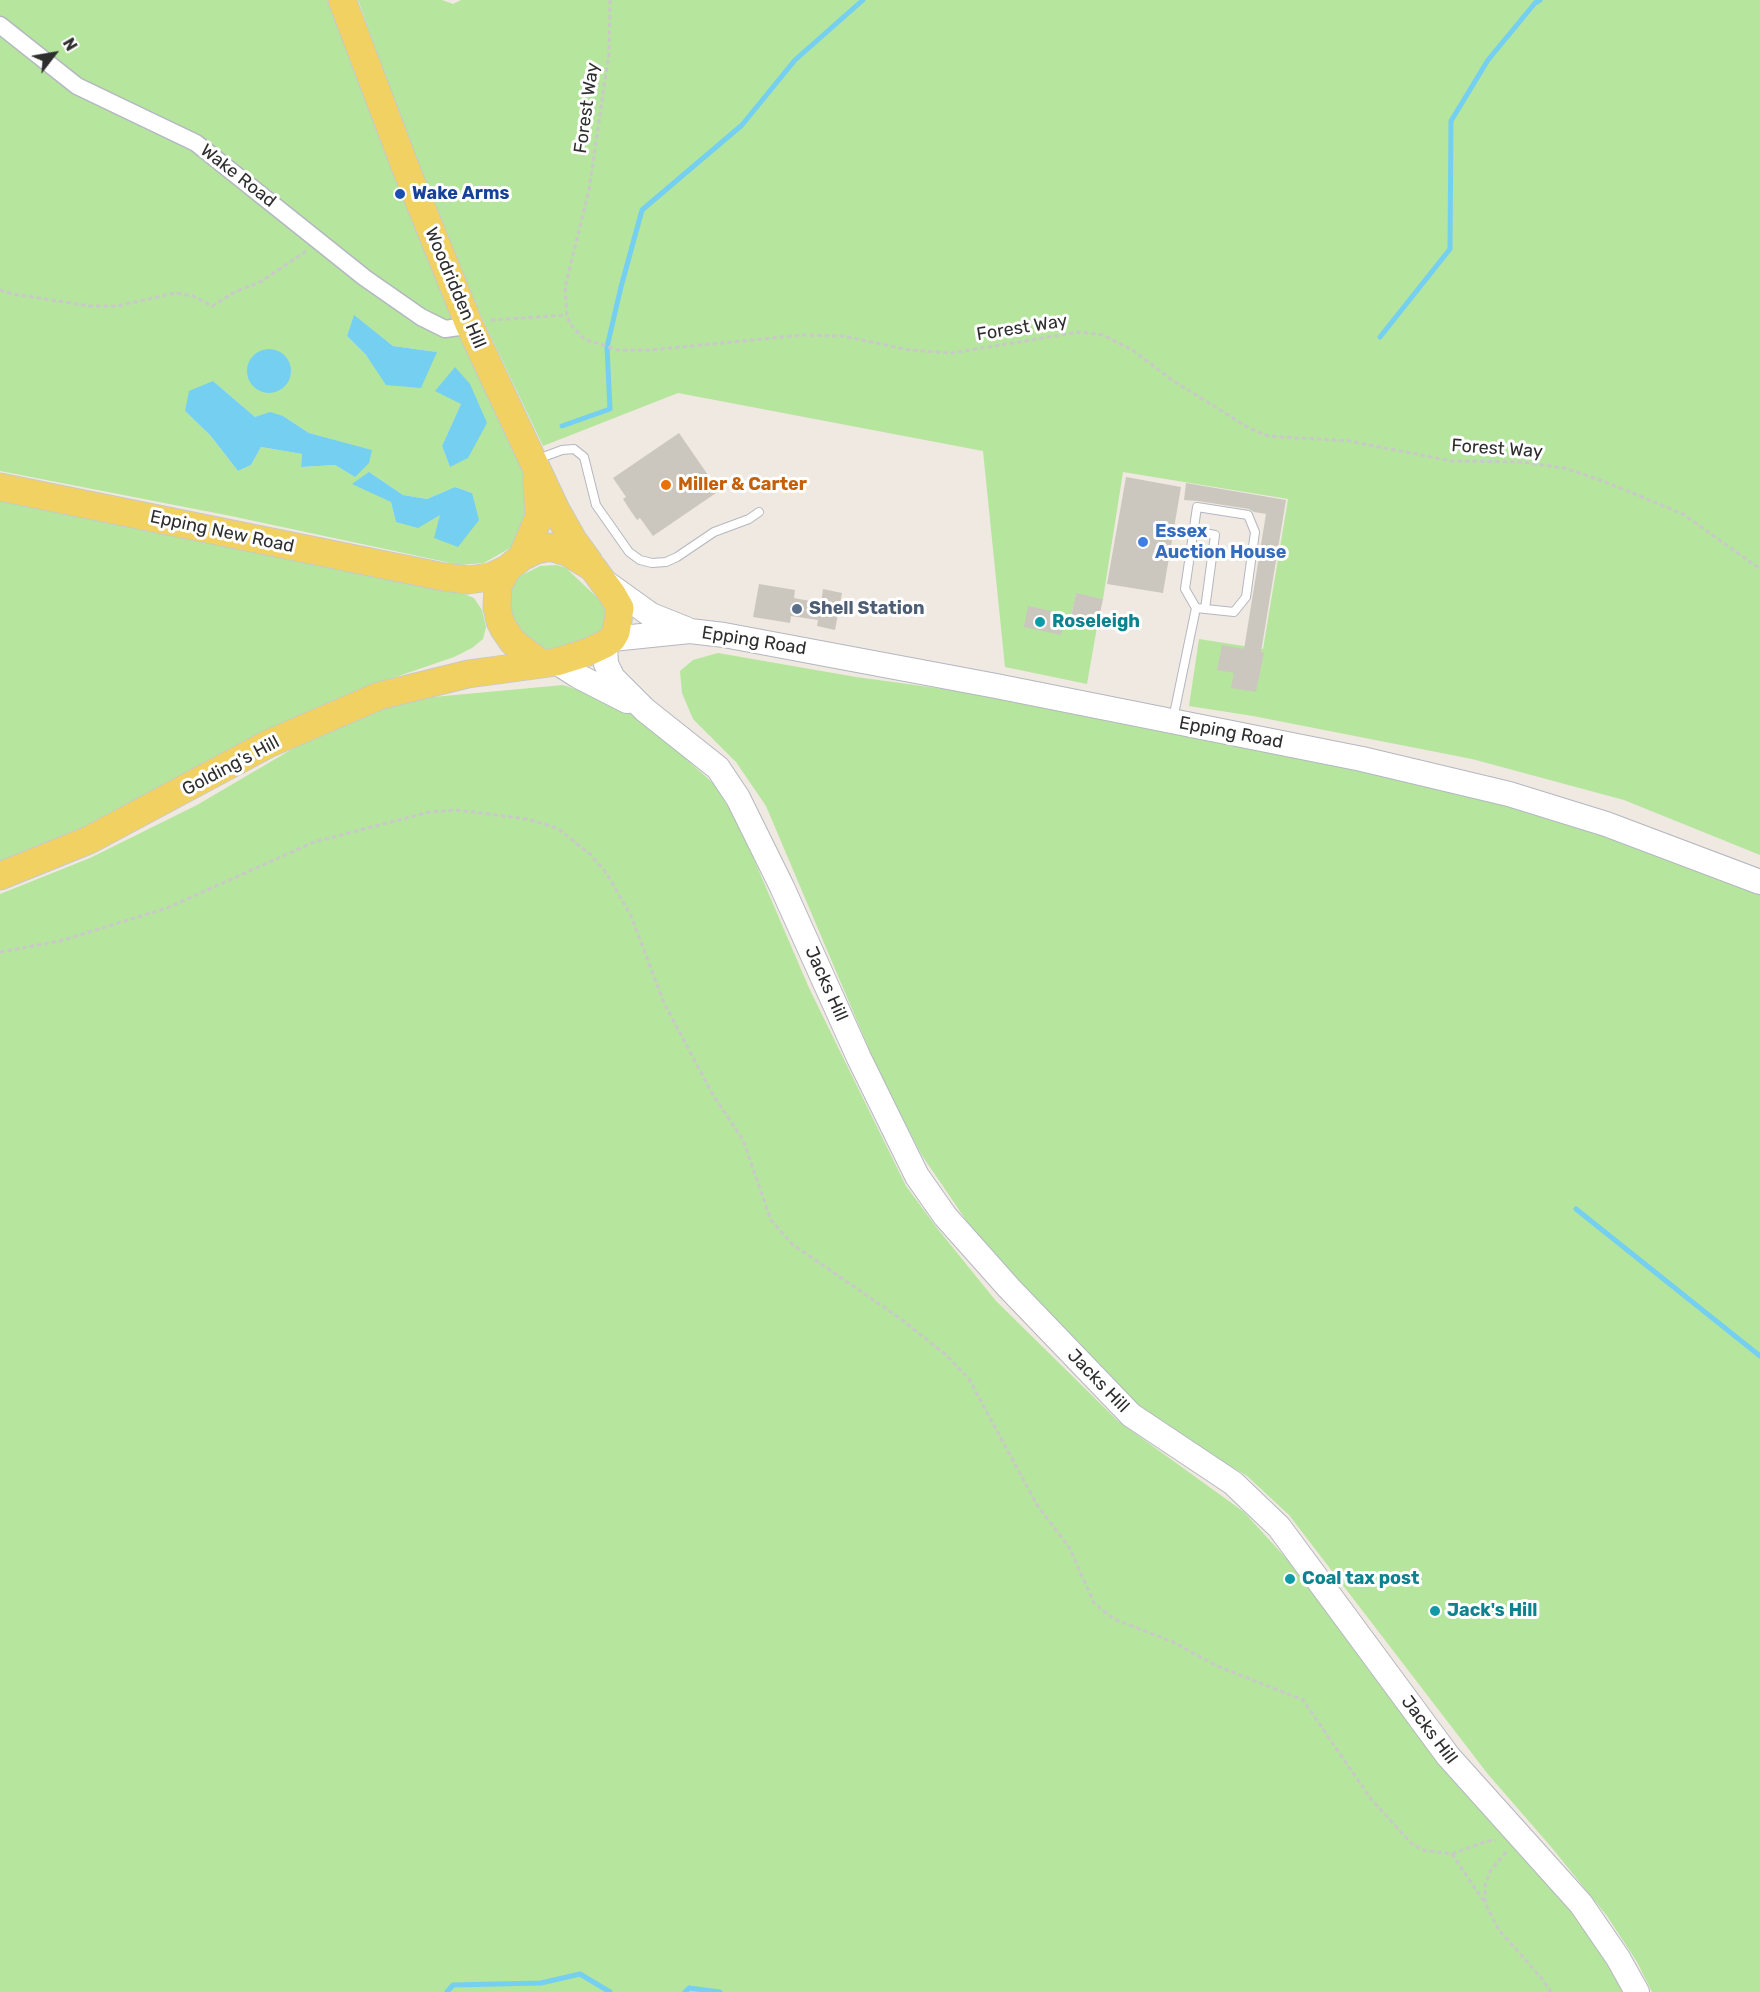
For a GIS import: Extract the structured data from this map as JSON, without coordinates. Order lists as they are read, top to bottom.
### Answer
{
  "streets": {
    "main road": [
      "Woodridden Hill",
      "Epping New Road",
      "Epping Road",
      "Golding's Hill",
      "Jacks Hill"
    ],
    "street": ["Wake Road"],
    "path": ["Forest Way"]
  },
  "crossings": [
    ["Wake Road", "Woodridden Hill"],
    ["Woodridden Hill", "Epping New Road"],
    ["Woodridden Hill", "Epping Road"],
    ["Woodridden Hill", "Golding's Hill"],
    ["Epping New Road", "Epping Road"],
    ["Epping New Road", "Golding's Hill"],
    ["Epping Road", "Golding's Hill"]
  ],
  "places": [
    "Wake Arms",
    "Miller & Carter",
    "Essex Auction House",
    "Shell Station",
    "Roseleigh",
    "Coal tax post",
    "Jack's Hill"
  ],
  "north": "top right"
}
